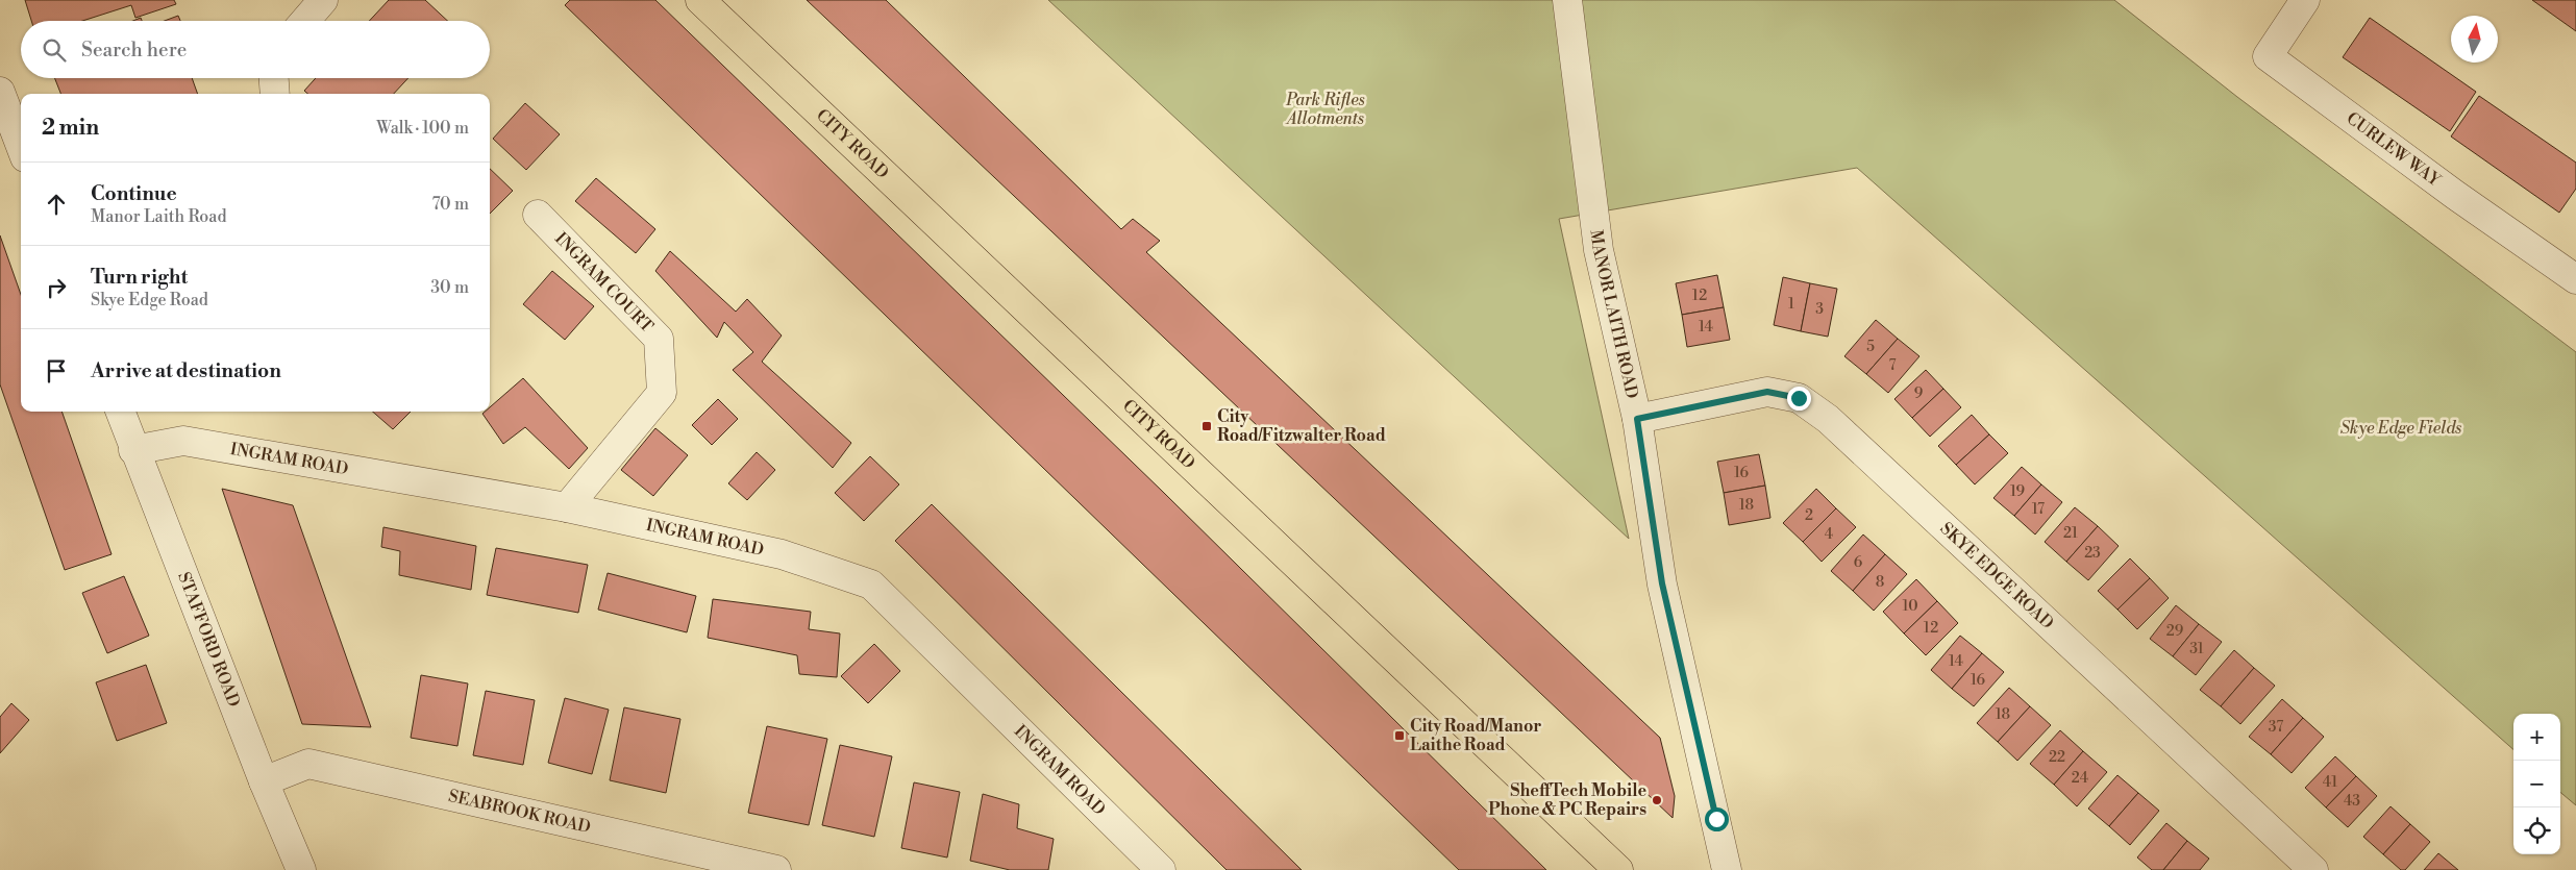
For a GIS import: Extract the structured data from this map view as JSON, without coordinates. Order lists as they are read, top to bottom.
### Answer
{
  "streets": {
    "main road": ["CITY ROAD"],
    "street": [
      "CURLEW WAY",
      "INGRAM COURT",
      "MANOR LAITH ROAD",
      "INGRAM ROAD",
      "SKYE EDGE ROAD",
      "STAFFORD ROAD",
      "SEABROOK ROAD"
    ]
  },
  "crossings": [
    ["INGRAM COURT", "INGRAM ROAD"],
    ["MANOR LAITH ROAD", "SKYE EDGE ROAD"],
    ["INGRAM ROAD", "STAFFORD ROAD"],
    ["STAFFORD ROAD", "SEABROOK ROAD"]
  ],
  "parks": ["Park Rifles Allotments", "Skye Edge Fields"],
  "places": {
    "transit": ["City Road/Fitzwalter Road", "City Road/Manor Laithe Road"],
    "other": ["SheffTech Mobile Phone & PC Repairs"]
  },
  "house_numbers": [
    "12",
    "1",
    "3",
    "14",
    "5",
    "7",
    "9",
    "16",
    "19",
    "18",
    "17",
    "2",
    "21",
    "4",
    "23",
    "6",
    "8",
    "10",
    "12",
    "29",
    "31",
    "14",
    "16",
    "18",
    "37",
    "22",
    "24",
    "41",
    "43"
  ],
  "north": "top",
  "page": {
    "search": "Search here",
    "heading": ["2 min", "Walk · 100 m"],
    "list": [
      ["Continue", "Manor Laith Road", "70 m"],
      ["Turn right", "Skye Edge Road", "30 m"],
      "Arrive at destination"
    ],
    "map_buttons": ["+", "−"]
  }
}
